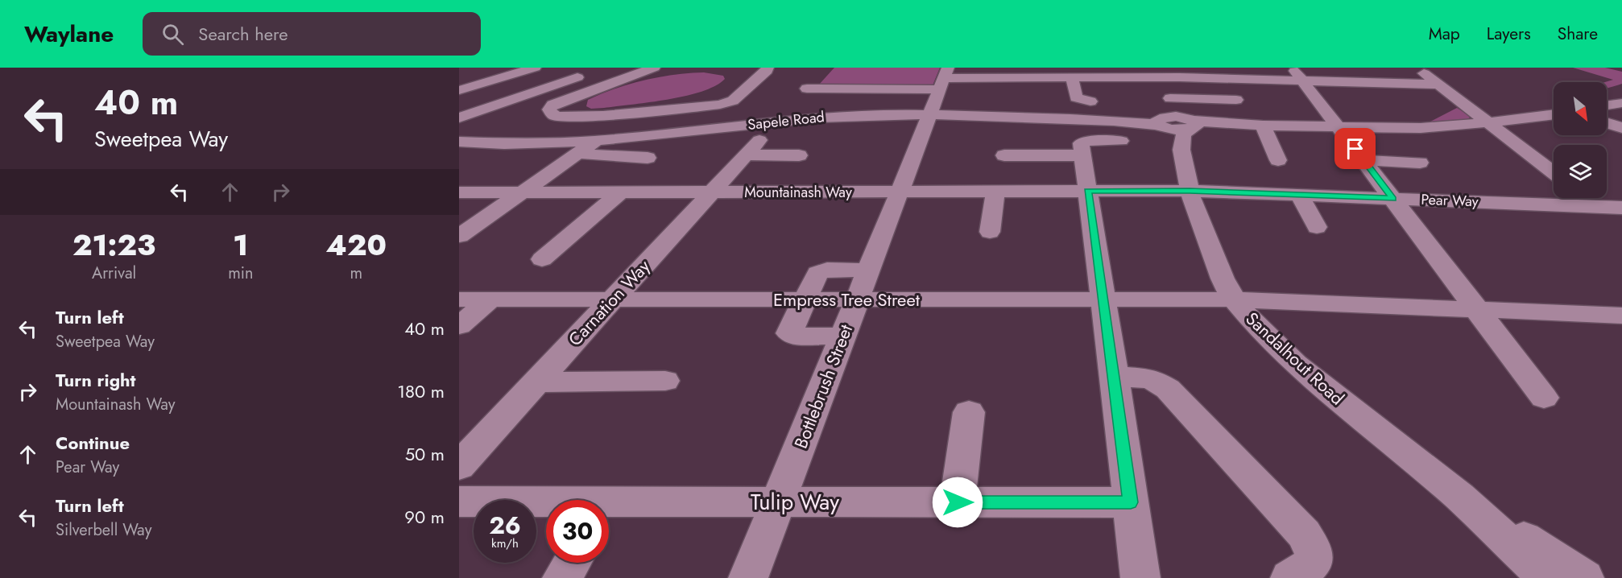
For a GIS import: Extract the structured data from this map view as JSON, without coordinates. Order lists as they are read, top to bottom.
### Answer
{
  "streets": {
    "street": [
      "Sapele Road",
      "Mountainash Way",
      "Pear Way",
      "Empress Tree Street",
      "Carnation Way",
      "Sandalhout Road",
      "Bottlebrush Street",
      "Tulip Way"
    ]
  },
  "crossings": [
    ["Sapele Road", "Sandalhout Road"],
    ["Sapele Road", "Bottlebrush Street"],
    ["Mountainash Way", "Pear Way"],
    ["Mountainash Way", "Carnation Way"],
    ["Mountainash Way", "Sandalhout Road"],
    ["Mountainash Way", "Bottlebrush Street"],
    ["Pear Way", "Sandalhout Road"],
    ["Empress Tree Street", "Carnation Way"],
    ["Empress Tree Street", "Sandalhout Road"],
    ["Empress Tree Street", "Bottlebrush Street"],
    ["Bottlebrush Street", "Tulip Way"]
  ],
  "north": "bottom right",
  "page": {
    "header": "Waylane",
    "search": "Search here",
    "nav": ["Map", "Layers", "Share"],
    "turn": ["40 m", "Sweetpea Way"],
    "eta": [
      "21:23",
      "Arrival",
      "1",
      "min",
      "420",
      "m"
    ],
    "list": [
      {
        "name": "Turn left",
        "note": "Sweetpea Way",
        "value": "40 m"
      },
      {
        "name": "Turn right",
        "note": "Mountainash Way",
        "value": "180 m"
      },
      {
        "name": "Continue",
        "note": "Pear Way",
        "value": "50 m"
      },
      {
        "name": "Turn left",
        "note": "Silverbell Way",
        "value": "90 m"
      }
    ],
    "speed": "26 km/h",
    "limit": "30"
  }
}
